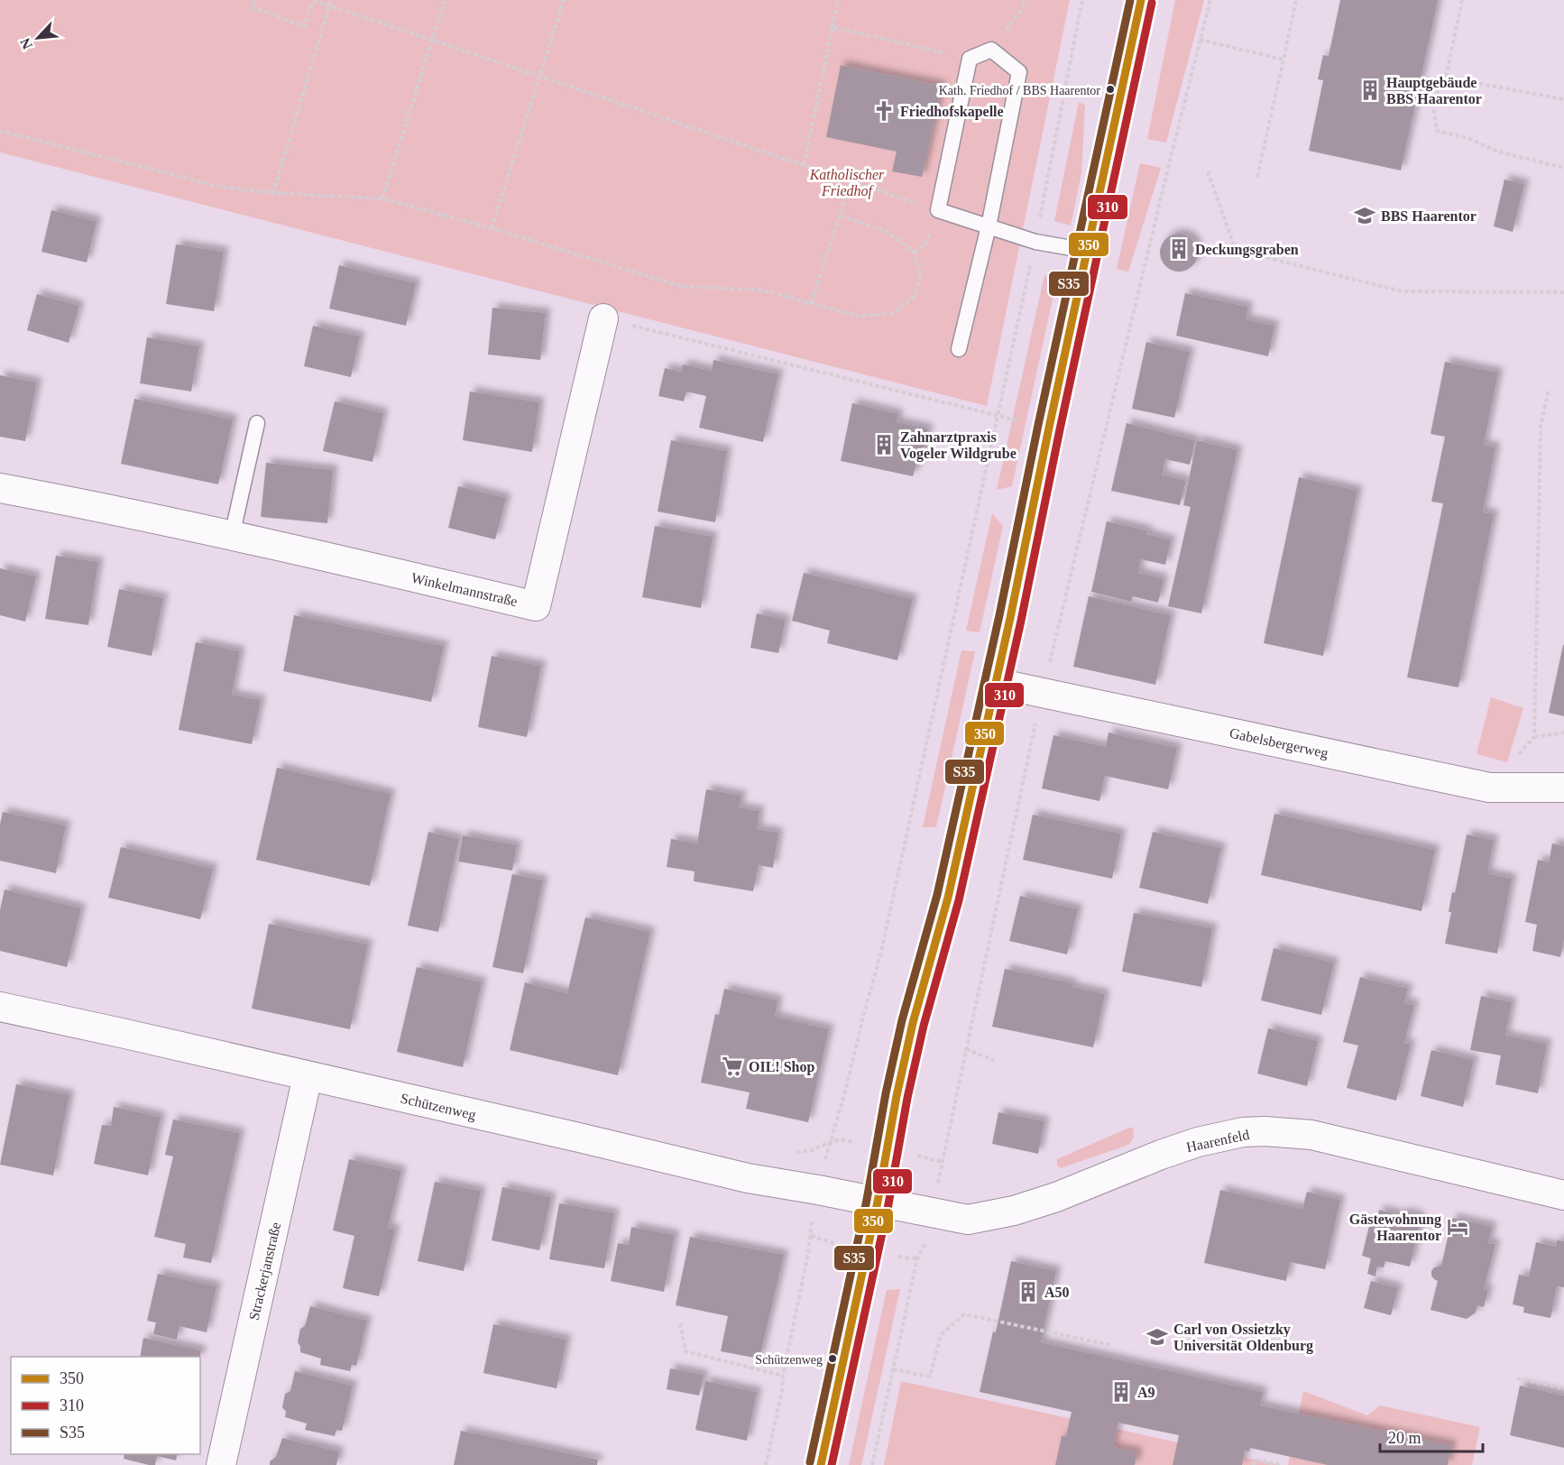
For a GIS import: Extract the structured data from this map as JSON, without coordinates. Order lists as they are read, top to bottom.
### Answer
{
  "streets": {
    "street": [
      "Winkelmannstraße",
      "Gabelsbergerweg",
      "Schützenweg",
      "Haarenfeld",
      "Strackerjanstraße"
    ]
  },
  "crossings": [
    ["Schützenweg", "Haarenfeld"],
    ["Schützenweg", "Strackerjanstraße"]
  ],
  "parks": ["Katholischer Friedhof"],
  "places": {
    "other": ["Kath. Friedhof / BBS Haarentor", "Schützenweg"],
    "building": [
      "Hauptgebäude BBS Haarentor",
      "Deckungsgraben",
      "Zahnarztpraxis Vogeler Wildgrube",
      "A50",
      "A9"
    ],
    "church": ["Friedhofskapelle"],
    "school or university": ["BBS Haarentor", "Carl von Ossietzky Universität Oldenburg"],
    "supermarket": ["OIL! Shop"],
    "hotel": ["Gästewohnung Haarentor"]
  },
  "lines": ["transit line 350", "transit line S35", "transit line 310"],
  "legend": ["350", "310", "S35"],
  "scale_bar": "20 m",
  "north": "bottom left"
}
